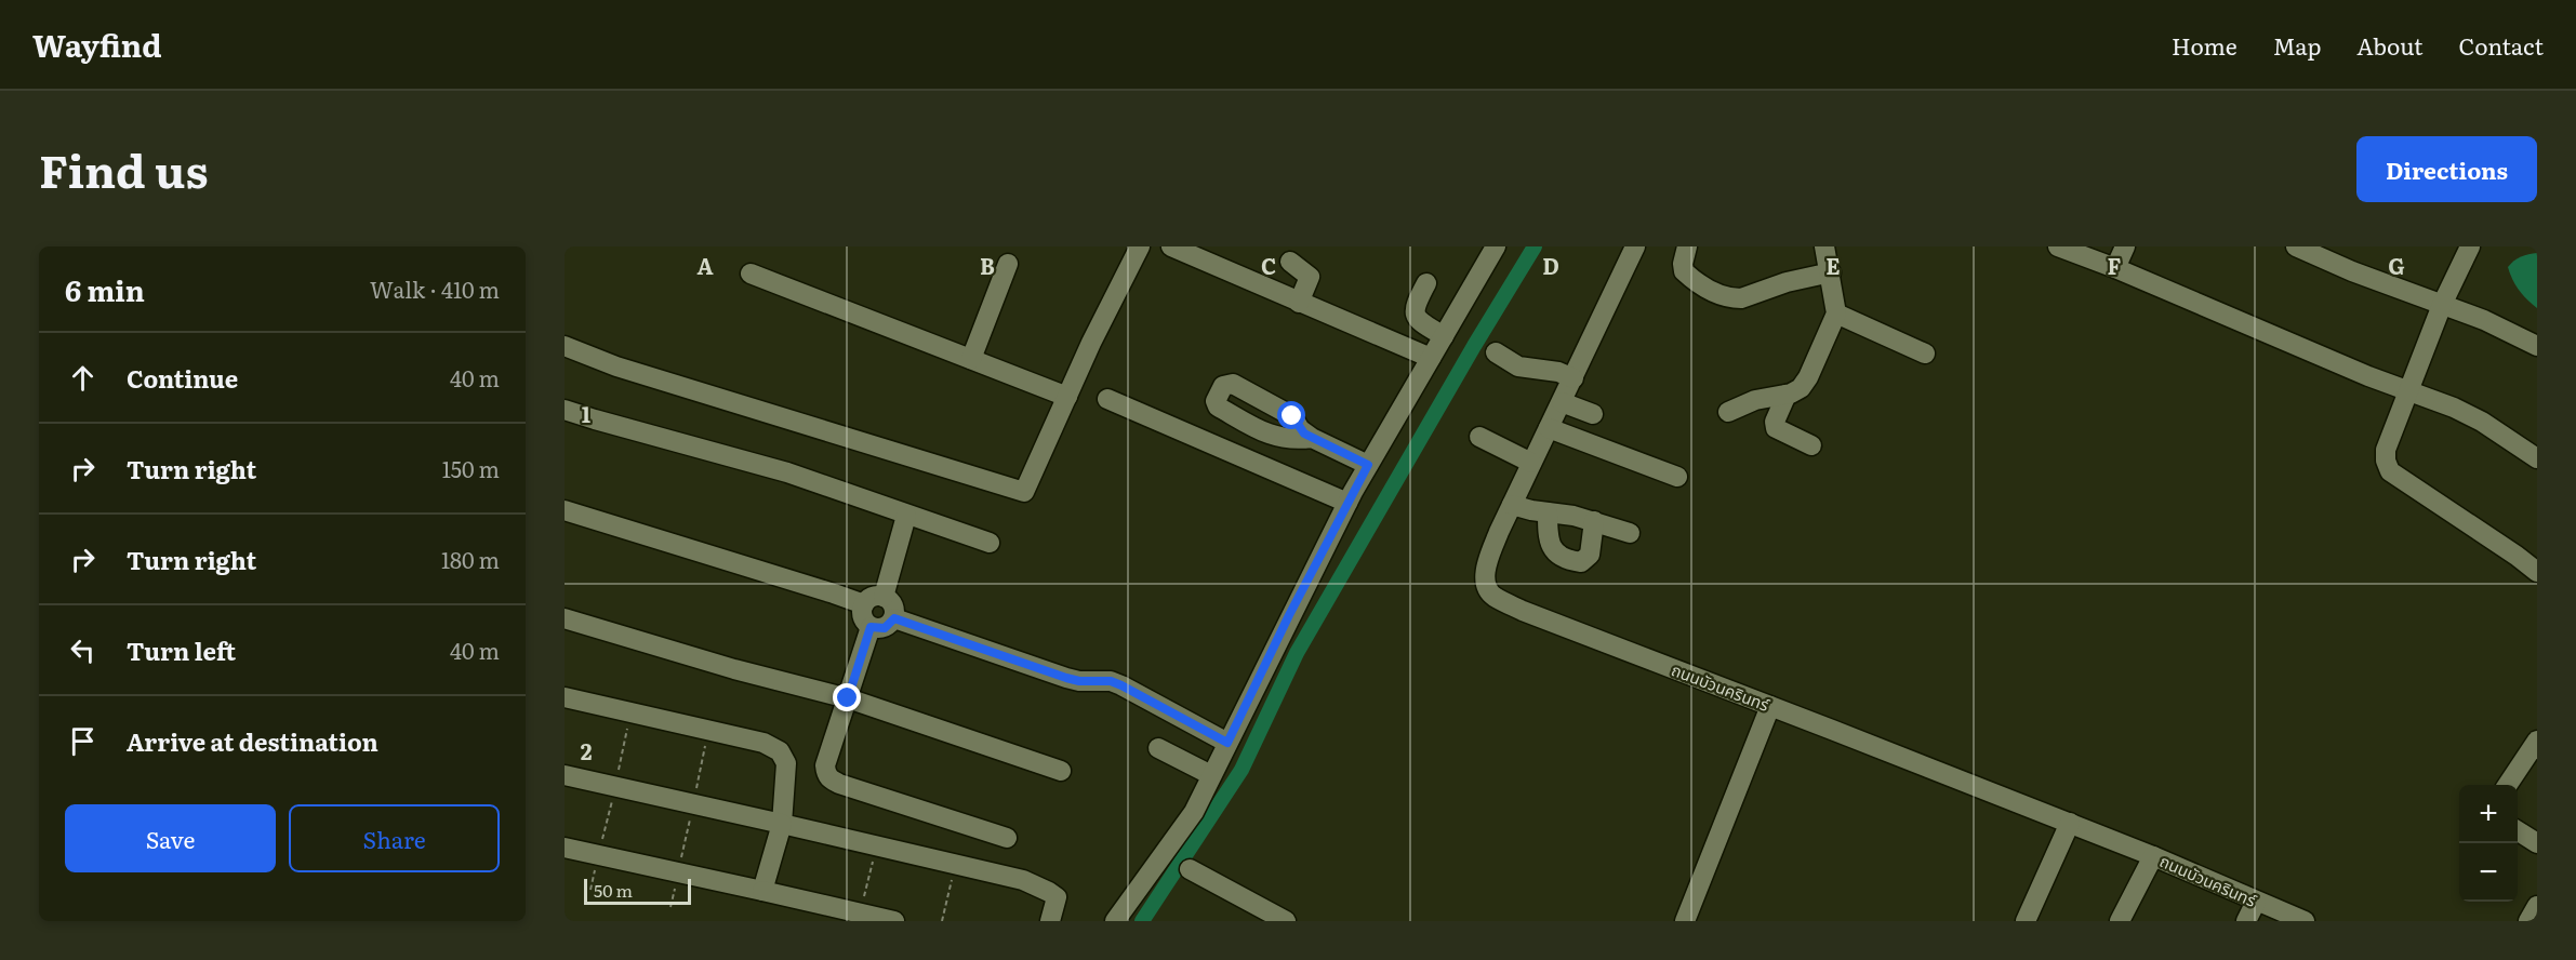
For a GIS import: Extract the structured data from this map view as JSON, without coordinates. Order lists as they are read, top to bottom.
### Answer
{
  "streets": {
    "street": ["ถนนบัวนครินทร์"]
  },
  "scale_bar": "50 m",
  "page": {
    "header": "Wayfind",
    "nav": [
      "Home",
      "Map",
      "About",
      "Contact"
    ],
    "title": "Find us",
    "buttons": [
      "Directions",
      ["Save", "Share"]
    ],
    "heading": ["6 min", "Walk · 410 m"],
    "list": [
      ["Continue", "40 m"],
      ["Turn right", "150 m"],
      ["Turn right", "180 m"],
      ["Turn left", "40 m"],
      "Arrive at destination"
    ],
    "map_buttons": ["+", "−"],
    "scale": "50 m"
  },
  "grid": {
    "columns": [
      "A",
      "B",
      "C",
      "D",
      "E",
      "F",
      "G"
    ],
    "rows": ["1", "2"]
  }
}
